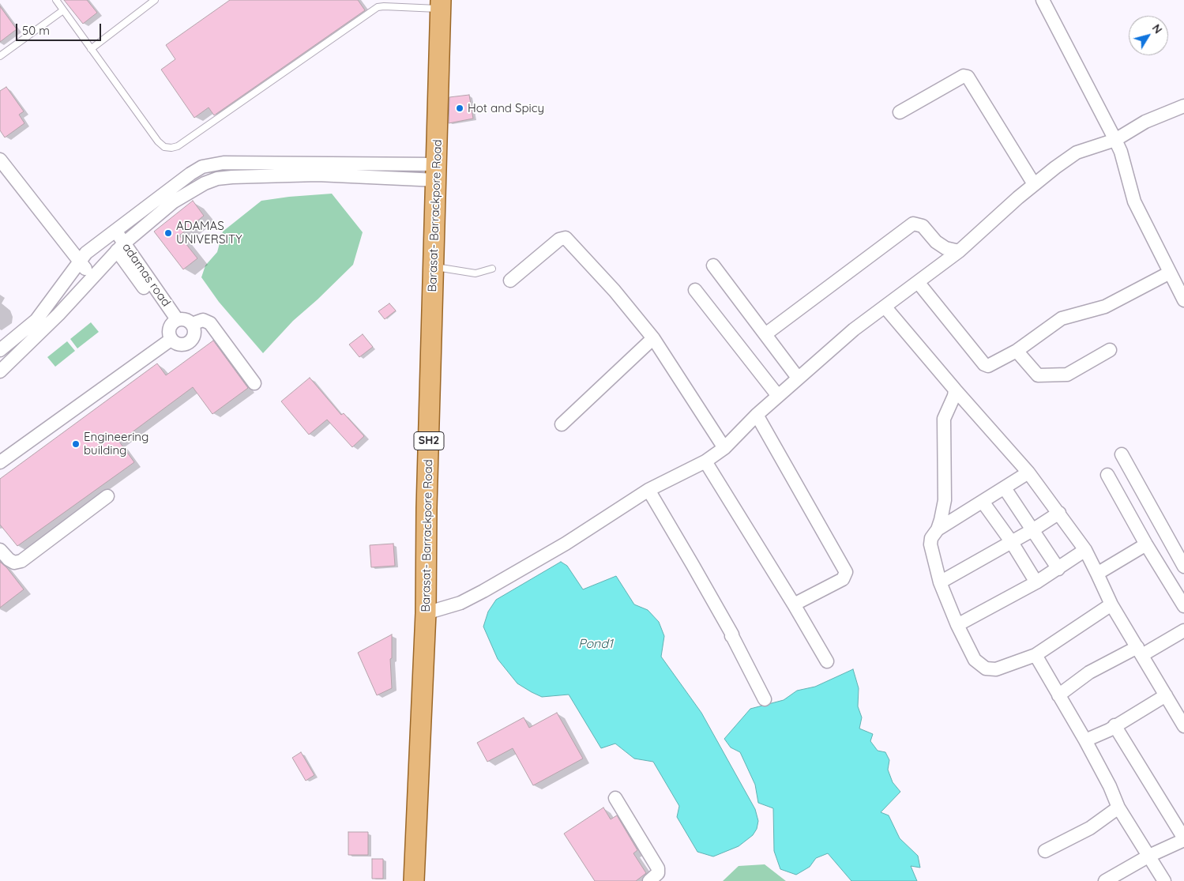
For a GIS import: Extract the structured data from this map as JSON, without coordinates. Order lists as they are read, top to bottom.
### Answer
{
  "streets": {
    "main road": ["Barasat- Barrackpore Road", "SH2"],
    "street": ["adamas road"]
  },
  "water": ["Pond1"],
  "places": ["Hot and Spicy", "ADAMAS UNIVERSITY", "Engineering building"],
  "scale_bar": "50 m",
  "north": "top right"
}
